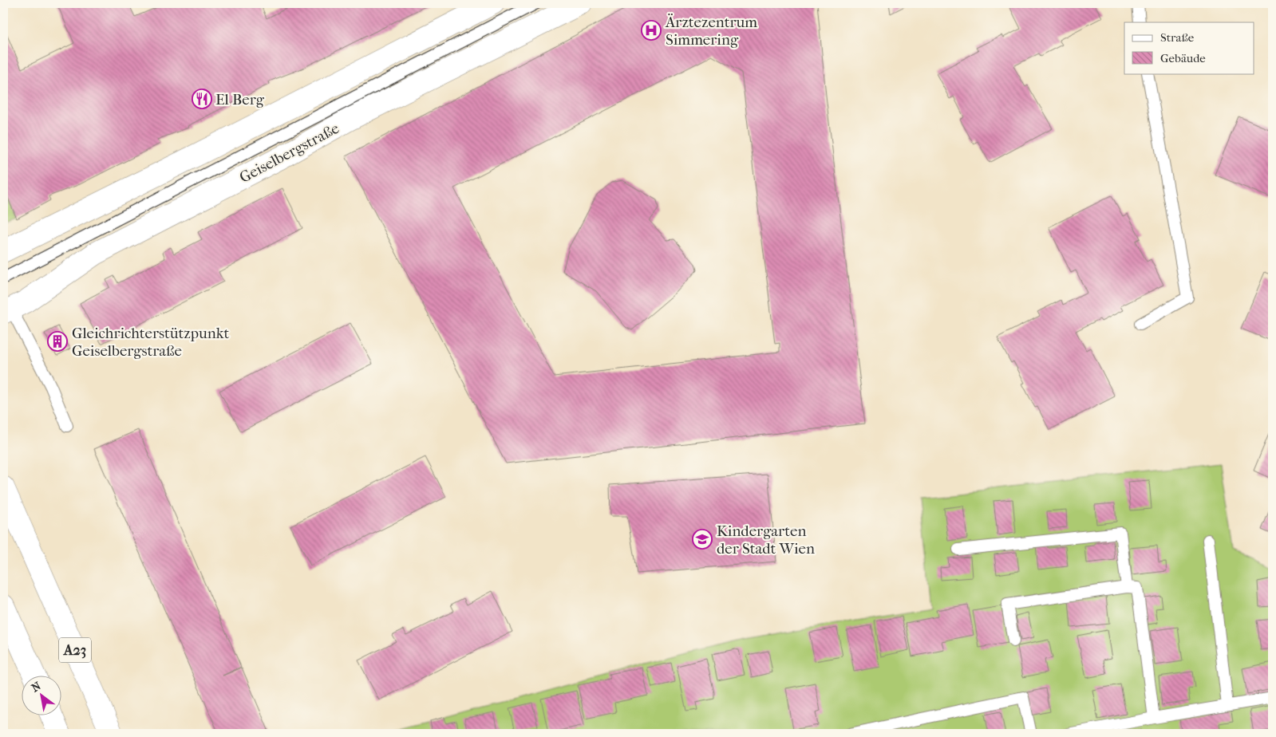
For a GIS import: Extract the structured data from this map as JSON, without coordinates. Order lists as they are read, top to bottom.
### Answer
{
  "streets": {
    "main road": ["Geiselbergstraße", "A23"]
  },
  "places": {
    "hospital": ["Ärztezentrum Simmering"],
    "restaurant": ["El Berg"],
    "building": ["Gleichrichterstützpunkt Geiselbergstraße"],
    "school or university": ["Kindergarten der Stadt Wien"]
  },
  "legend": ["Straße", "Gebäude"],
  "north": "top left"
}
